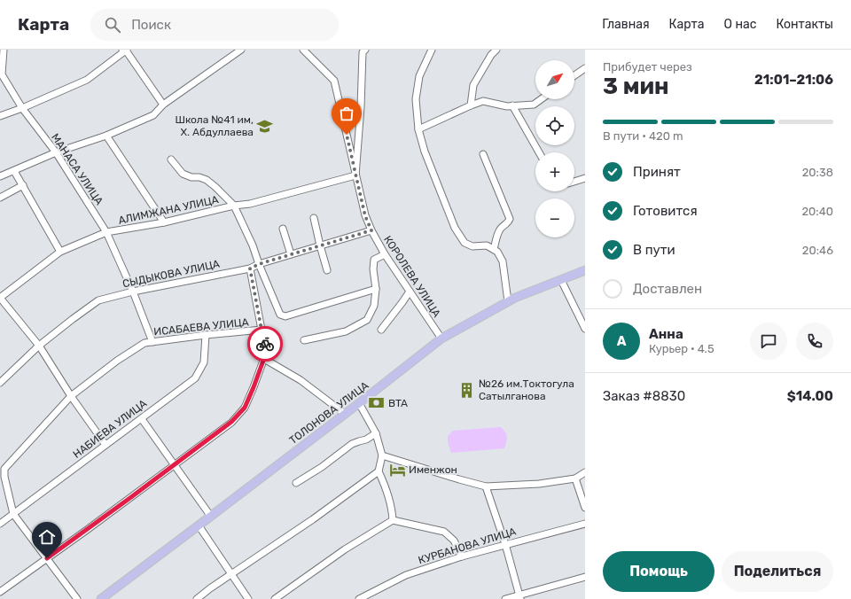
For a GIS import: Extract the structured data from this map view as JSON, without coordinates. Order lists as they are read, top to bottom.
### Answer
{
  "streets": {
    "main road": ["ТОЛОНОВА УЛИЦА"],
    "street": [
      "МАНАСА УЛИЦА",
      "АЛИМЖАНА УЛИЦА",
      "СЫДЫКОВА УЛИЦА",
      "КОРОЛЕВА УЛИЦА",
      "ИСАБАЕВА УЛИЦА",
      "НАБИЕВА УЛИЦА",
      "КУРБАНОВА УЛИЦА"
    ]
  },
  "crossings": [
    ["МАНАСА УЛИЦА", "АЛИМЖАНА УЛИЦА"],
    ["МАНАСА УЛИЦА", "СЫДЫКОВА УЛИЦА"],
    ["МАНАСА УЛИЦА", "ИСАБАЕВА УЛИЦА"],
    ["АЛИМЖАНА УЛИЦА", "КОРОЛЕВА УЛИЦА"],
    ["СЫДЫКОВА УЛИЦА", "КОРОЛЕВА УЛИЦА"],
    ["КОРОЛЕВА УЛИЦА", "ТОЛОНОВА УЛИЦА"],
    ["ИСАБАЕВА УЛИЦА", "НАБИЕВА УЛИЦА"]
  ],
  "places": {
    "school or university": ["Школа №41 им, Х. Абдуллаева"],
    "building": ["№26 им.Токтогула Сатылганова"],
    "bank": ["BTA"],
    "hotel": ["Именжон"]
  },
  "north": "top right",
  "page": {
    "header": "Карта",
    "search": "Поиск",
    "nav": [
      "Главная",
      "Карта",
      "О нас",
      "Контакты"
    ],
    "heading": ["3 мин", "Прибудет через", "21:01–21:06"],
    "panel": [
      "Анна",
      "Курьер · 4.5",
      "Заказ #8830",
      "$14.00"
    ],
    "map_buttons": ["+", "−"],
    "bar": "В пути · 420 m",
    "list": [
      ["Принят", "20:38"],
      ["Готовится", "20:40"],
      ["В пути", "20:46"],
      "Доставлен"
    ],
    "round": "А",
    "buttons": ["Помощь", "Поделиться"]
  }
}
